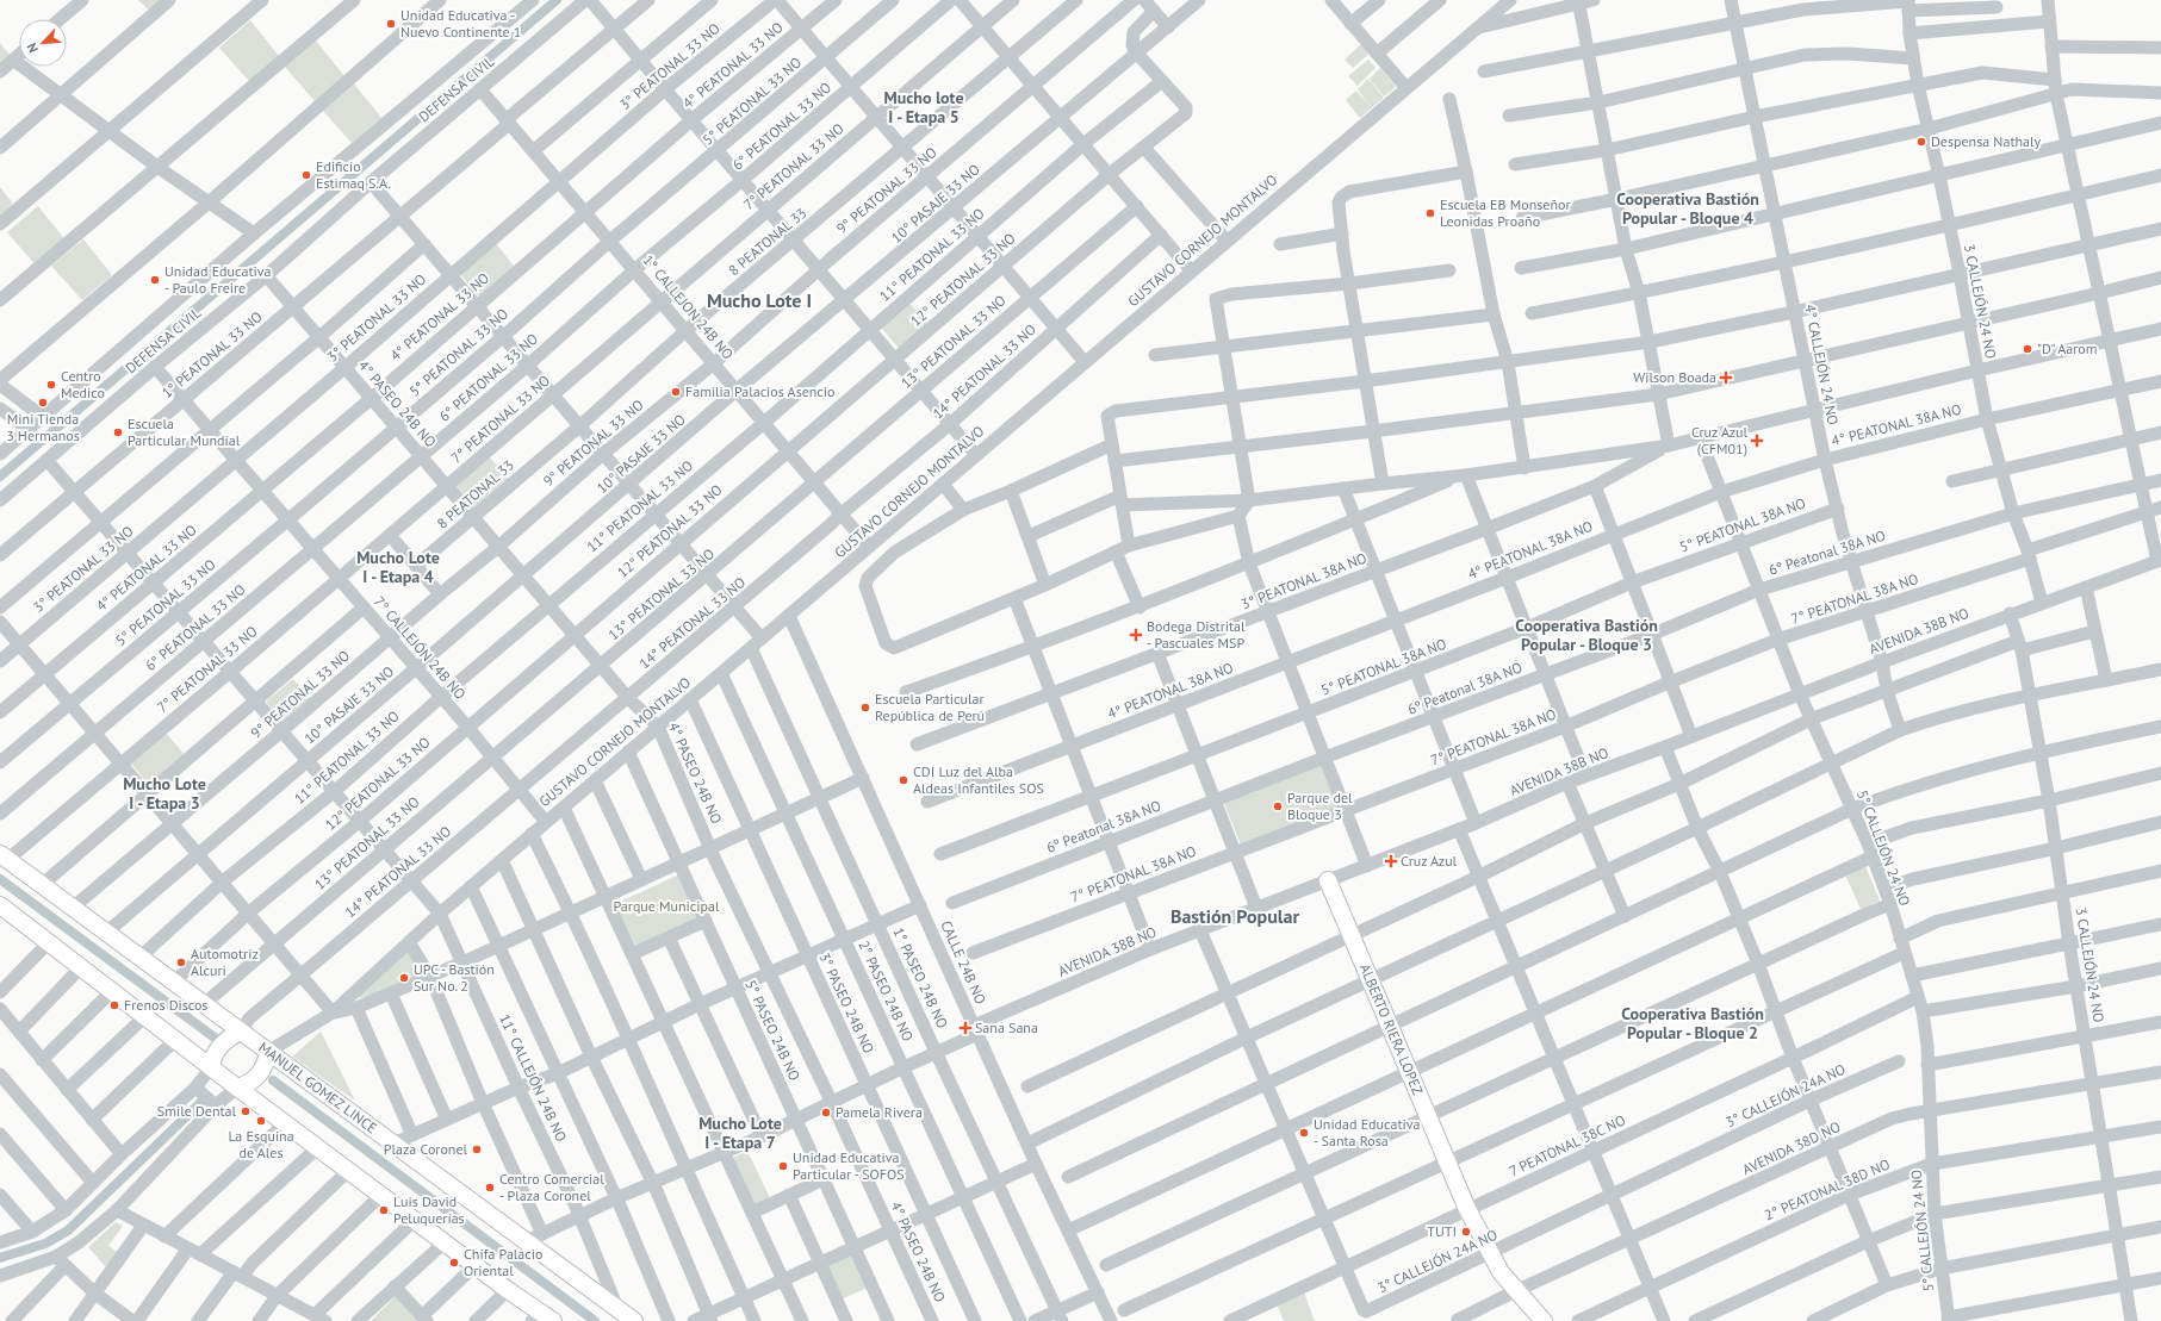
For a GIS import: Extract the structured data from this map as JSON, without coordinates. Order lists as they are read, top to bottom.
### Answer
{
  "streets": {
    "main road": ["ALBERTO RIERA LOPEZ", "MANUEL GOMEZ LINCE"],
    "street": [
      "4° PEATONAL 33 NO",
      "3° PEATONAL 33 NO",
      "DEFENSA CIVIL",
      "5° PEATONAL 33 NO",
      "6° PEATONAL 33 NO",
      "7° PEATONAL 33 NO",
      "9° PEATONAL 33 NO",
      "10° PASAJE 33 NO",
      "GUSTAVO CORNEJO MONTALVO",
      "8 PEATONAL 33",
      "11° PEATONAL 33 NO",
      "12° PEATONAL 33 NO",
      "3 CALLEJÓN 24 NO",
      "1° CALLEJON 24B NO",
      "13° PEATONAL 33 NO",
      "1° PEATONAL 33 NO",
      "4° CALLEJÓN 24 NO",
      "14° PEATONAL 33 NO",
      "4° PASEO 24B NO",
      "4° PEATONAL 38A NO",
      "5° PEATONAL 38A NO",
      "6º Peatonal 38A NO",
      "3° PEATONAL 38A NO",
      "7° PEATONAL 38A NO",
      "AVENIDA 38B NO",
      "7° CALLEJÓN 24B NO",
      "5° CALLEJÓN 24 NO",
      "CALLE 24B NO",
      "1° PASEO 24B NO",
      "2° PASEO 24B NO",
      "3° PASEO 24B NO",
      "5° PASEO 24B NO",
      "11° CALLEJÓN 24B NO",
      "3° CALLEJÓN 24A NO",
      "7 PEATONAL 38C NO",
      "AVENIDA 38D NO",
      "2° PEATONAL 38D NO"
    ]
  },
  "crossings": [
    ["4° PEATONAL 33 NO", "1° CALLEJON 24B NO"],
    ["4° PEATONAL 33 NO", "4° PASEO 24B NO"],
    ["4° PEATONAL 33 NO", "7° CALLEJÓN 24B NO"],
    ["4° PEATONAL 33 NO", "11° CALLEJÓN 24B NO"],
    ["3° PEATONAL 33 NO", "1° CALLEJON 24B NO"],
    ["3° PEATONAL 33 NO", "4° PASEO 24B NO"],
    ["3° PEATONAL 33 NO", "7° CALLEJÓN 24B NO"],
    ["3° PEATONAL 33 NO", "11° CALLEJÓN 24B NO"],
    ["DEFENSA CIVIL", "1° CALLEJON 24B NO"],
    ["DEFENSA CIVIL", "4° PASEO 24B NO"],
    ["DEFENSA CIVIL", "7° CALLEJÓN 24B NO"],
    ["DEFENSA CIVIL", "11° CALLEJÓN 24B NO"],
    ["5° PEATONAL 33 NO", "1° CALLEJON 24B NO"],
    ["5° PEATONAL 33 NO", "4° PASEO 24B NO"],
    ["5° PEATONAL 33 NO", "7° CALLEJÓN 24B NO"],
    ["5° PEATONAL 33 NO", "11° CALLEJÓN 24B NO"],
    ["6° PEATONAL 33 NO", "1° CALLEJON 24B NO"],
    ["6° PEATONAL 33 NO", "4° PASEO 24B NO"],
    ["6° PEATONAL 33 NO", "7° CALLEJÓN 24B NO"],
    ["6° PEATONAL 33 NO", "11° CALLEJÓN 24B NO"],
    ["7° PEATONAL 33 NO", "1° CALLEJON 24B NO"],
    ["7° PEATONAL 33 NO", "4° PASEO 24B NO"],
    ["7° PEATONAL 33 NO", "7° CALLEJÓN 24B NO"],
    ["7° PEATONAL 33 NO", "11° CALLEJÓN 24B NO"],
    ["7° PEATONAL 33 NO", "MANUEL GOMEZ LINCE"],
    ["9° PEATONAL 33 NO", "1° CALLEJON 24B NO"],
    ["9° PEATONAL 33 NO", "4° PASEO 24B NO"],
    ["9° PEATONAL 33 NO", "7° CALLEJÓN 24B NO"],
    ["9° PEATONAL 33 NO", "11° CALLEJÓN 24B NO"],
    ["9° PEATONAL 33 NO", "MANUEL GOMEZ LINCE"],
    ["10° PASAJE 33 NO", "1° CALLEJON 24B NO"],
    ["10° PASAJE 33 NO", "4° PASEO 24B NO"],
    ["10° PASAJE 33 NO", "7° CALLEJÓN 24B NO"],
    ["10° PASAJE 33 NO", "11° CALLEJÓN 24B NO"],
    ["10° PASAJE 33 NO", "MANUEL GOMEZ LINCE"],
    ["GUSTAVO CORNEJO MONTALVO", "1° CALLEJON 24B NO"],
    ["GUSTAVO CORNEJO MONTALVO", "4° PASEO 24B NO"],
    ["GUSTAVO CORNEJO MONTALVO", "7° CALLEJÓN 24B NO"],
    ["GUSTAVO CORNEJO MONTALVO", "CALLE 24B NO"],
    ["GUSTAVO CORNEJO MONTALVO", "1° PASEO 24B NO"],
    ["GUSTAVO CORNEJO MONTALVO", "2° PASEO 24B NO"],
    ["GUSTAVO CORNEJO MONTALVO", "3° PASEO 24B NO"],
    ["GUSTAVO CORNEJO MONTALVO", "5° PASEO 24B NO"],
    ["GUSTAVO CORNEJO MONTALVO", "11° CALLEJÓN 24B NO"],
    ["8 PEATONAL 33", "1° CALLEJON 24B NO"],
    ["8 PEATONAL 33", "4° PASEO 24B NO"],
    ["11° PEATONAL 33 NO", "12° PEATONAL 33 NO"],
    ["11° PEATONAL 33 NO", "1° CALLEJON 24B NO"],
    ["11° PEATONAL 33 NO", "4° PASEO 24B NO"],
    ["11° PEATONAL 33 NO", "7° CALLEJÓN 24B NO"],
    ["11° PEATONAL 33 NO", "11° CALLEJÓN 24B NO"],
    ["11° PEATONAL 33 NO", "MANUEL GOMEZ LINCE"],
    ["12° PEATONAL 33 NO", "1° CALLEJON 24B NO"],
    ["12° PEATONAL 33 NO", "4° PASEO 24B NO"],
    ["12° PEATONAL 33 NO", "7° CALLEJÓN 24B NO"],
    ["12° PEATONAL 33 NO", "11° CALLEJÓN 24B NO"],
    ["12° PEATONAL 33 NO", "MANUEL GOMEZ LINCE"],
    ["3 CALLEJÓN 24 NO", "4° PEATONAL 38A NO"],
    ["3 CALLEJÓN 24 NO", "6º Peatonal 38A NO"],
    ["3 CALLEJÓN 24 NO", "3° PEATONAL 38A NO"],
    ["3 CALLEJÓN 24 NO", "7° PEATONAL 38A NO"],
    ["3 CALLEJÓN 24 NO", "AVENIDA 38B NO"],
    ["3 CALLEJÓN 24 NO", "AVENIDA 38D NO"],
    ["3 CALLEJÓN 24 NO", "2° PEATONAL 38D NO"],
    ["1° CALLEJON 24B NO", "13° PEATONAL 33 NO"],
    ["1° CALLEJON 24B NO", "1° PEATONAL 33 NO"],
    ["1° CALLEJON 24B NO", "14° PEATONAL 33 NO"],
    ["13° PEATONAL 33 NO", "4° PASEO 24B NO"],
    ["13° PEATONAL 33 NO", "7° CALLEJÓN 24B NO"],
    ["13° PEATONAL 33 NO", "11° CALLEJÓN 24B NO"],
    ["13° PEATONAL 33 NO", "MANUEL GOMEZ LINCE"],
    ["1° PEATONAL 33 NO", "4° PASEO 24B NO"],
    ["1° PEATONAL 33 NO", "7° CALLEJÓN 24B NO"],
    ["1° PEATONAL 33 NO", "11° CALLEJÓN 24B NO"],
    ["4° CALLEJÓN 24 NO", "4° PEATONAL 38A NO"],
    ["4° CALLEJÓN 24 NO", "5° PEATONAL 38A NO"],
    ["4° CALLEJÓN 24 NO", "6º Peatonal 38A NO"],
    ["4° CALLEJÓN 24 NO", "3° PEATONAL 38A NO"],
    ["4° CALLEJÓN 24 NO", "7° PEATONAL 38A NO"],
    ["4° CALLEJÓN 24 NO", "AVENIDA 38B NO"],
    ["14° PEATONAL 33 NO", "4° PASEO 24B NO"],
    ["14° PEATONAL 33 NO", "7° CALLEJÓN 24B NO"],
    ["14° PEATONAL 33 NO", "11° CALLEJÓN 24B NO"],
    ["14° PEATONAL 33 NO", "MANUEL GOMEZ LINCE"],
    ["4° PASEO 24B NO", "AVENIDA 38B NO"],
    ["4° PEATONAL 38A NO", "5° CALLEJÓN 24 NO"],
    ["5° PEATONAL 38A NO", "5° CALLEJÓN 24 NO"],
    ["6º Peatonal 38A NO", "5° CALLEJÓN 24 NO"],
    ["3° PEATONAL 38A NO", "5° CALLEJÓN 24 NO"],
    ["7° PEATONAL 38A NO", "5° CALLEJÓN 24 NO"],
    ["AVENIDA 38B NO", "5° CALLEJÓN 24 NO"],
    ["AVENIDA 38B NO", "CALLE 24B NO"],
    ["AVENIDA 38B NO", "1° PASEO 24B NO"],
    ["AVENIDA 38B NO", "2° PASEO 24B NO"],
    ["AVENIDA 38B NO", "3° PASEO 24B NO"],
    ["AVENIDA 38B NO", "ALBERTO RIERA LOPEZ"],
    ["AVENIDA 38B NO", "5° PASEO 24B NO"],
    ["AVENIDA 38B NO", "11° CALLEJÓN 24B NO"],
    ["AVENIDA 38B NO", "MANUEL GOMEZ LINCE"],
    ["AVENIDA 38B NO", "3° CALLEJÓN 24A NO"],
    ["5° CALLEJÓN 24 NO", "7 PEATONAL 38C NO"],
    ["5° CALLEJÓN 24 NO", "AVENIDA 38D NO"],
    ["5° CALLEJÓN 24 NO", "2° PEATONAL 38D NO"],
    ["ALBERTO RIERA LOPEZ", "3° CALLEJÓN 24A NO"],
    ["ALBERTO RIERA LOPEZ", "7 PEATONAL 38C NO"],
    ["ALBERTO RIERA LOPEZ", "AVENIDA 38D NO"],
    ["11° CALLEJÓN 24B NO", "MANUEL GOMEZ LINCE"],
    ["3° CALLEJÓN 24A NO", "7 PEATONAL 38C NO"]
  ],
  "districts": [
    "Mucho lote I - Etapa 5",
    "Cooperativa Bastión Popular - Bloque 4",
    "Mucho Lote I",
    "Mucho Lote I - Etapa 4",
    "Cooperativa Bastión Popular - Bloque 3",
    "Mucho Lote I - Etapa 3",
    "Bastión Popular",
    "Cooperativa Bastión Popular - Bloque 2",
    "Mucho Lote I - Etapa 7"
  ],
  "parks": ["Parque Municipal"],
  "places": {
    "other": [
      "Unidad Educativa - Nuevo Continente 1",
      "Despensa Nathaly",
      "Edificio Estimaq S.A.",
      "Escuela EB Monseñor Leonidas Proaño",
      "Unidad Educativa - Paulo Freire",
      "\"D\" Aarom",
      "Centro Medico",
      "Familia Palacios Asencio",
      "Mini Tienda 3 Hermanos",
      "Escuela Particular Mundial",
      "Escuela Particular República de Perú",
      "CDI Luz del Alba Aldeas Infantiles SOS",
      "Parque del Bloque 3",
      "Automotriz Alcuri",
      "UPC - Bastión Sur No. 2",
      "Frenos Discos",
      "Smile Dental",
      "Pamela Rivera",
      "La Esquina de Ales",
      "Unidad Educativa - Santa Rosa",
      "Plaza Coronel",
      "Unidad Educativa Particular - SOFOS",
      "Centro Comercial - Plaza Coronel",
      "Luis David Peluquerías",
      "TUTI",
      "Chifa Palacio Oriental"
    ],
    "health": [
      "Wilson Boada",
      "Cruz Azul (CFM01)",
      "Bodega Distrital - Pascuales MSP",
      "Cruz Azul",
      "Sana Sana"
    ]
  },
  "north": "bottom left"
}
